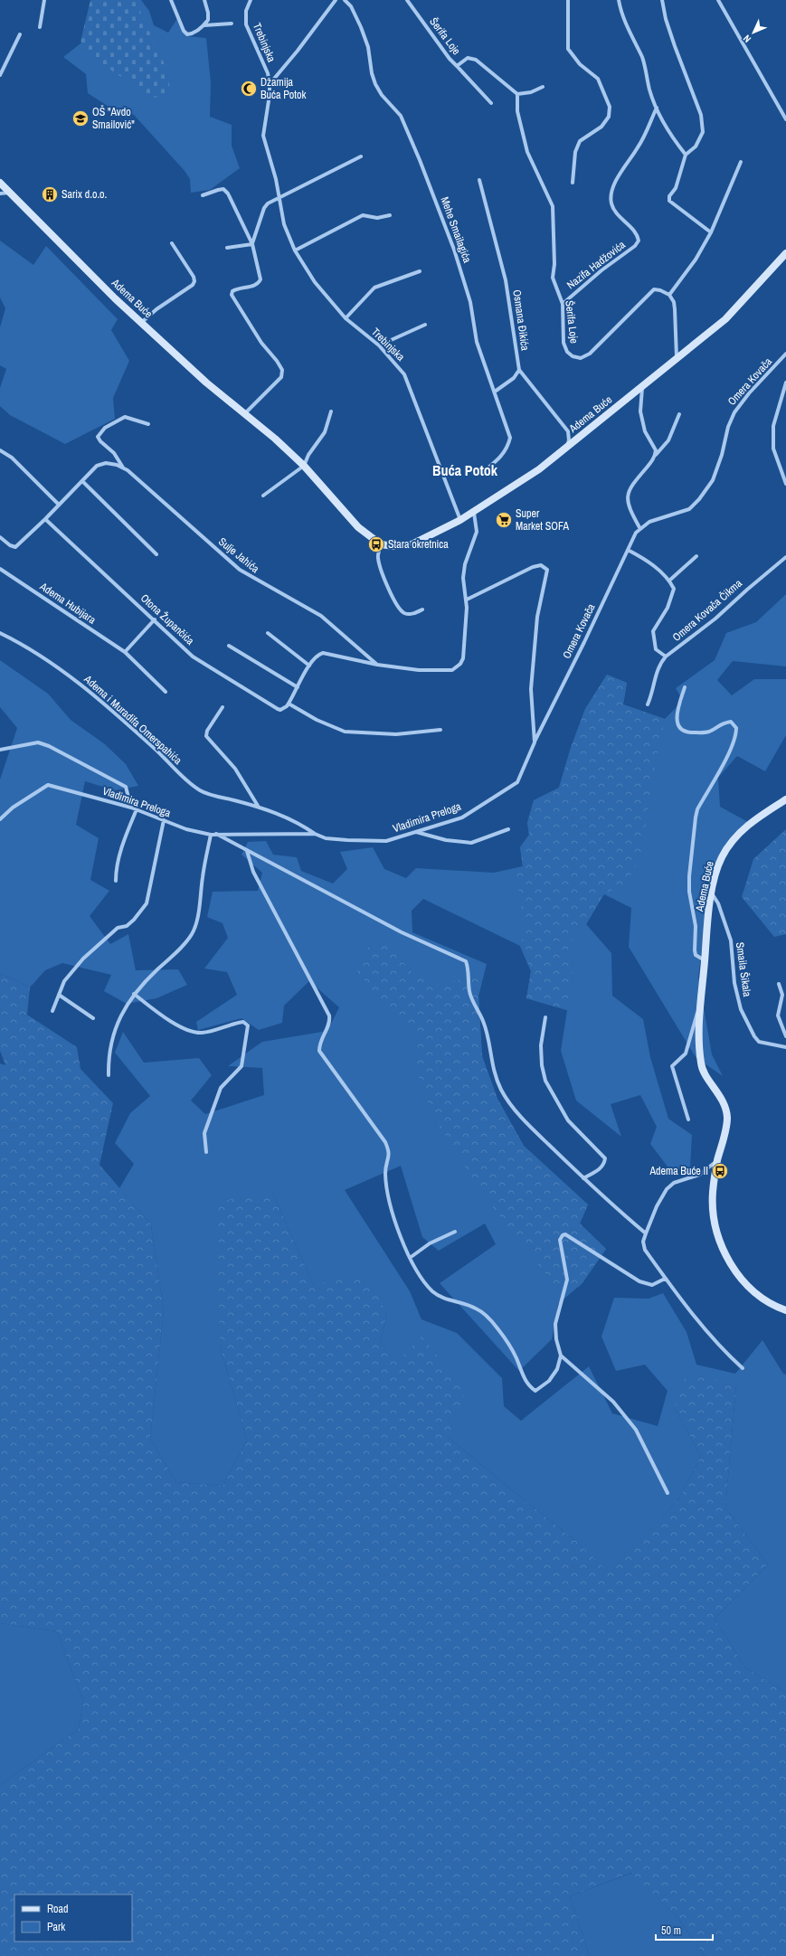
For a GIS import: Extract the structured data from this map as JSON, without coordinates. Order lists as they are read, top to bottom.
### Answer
{
  "streets": {
    "street": [
      "Šerifa Loje",
      "Trebinjska",
      "Mehe Smailagića",
      "Nazifa Hadžovića",
      "Adema Buće",
      "Osmana Đikića",
      "Omera Kovača",
      "Sulje Jahića",
      "Adema Hubijara",
      "Omera Kovača Čikma",
      "Otona Župančića",
      "Adema i Muradifa Omerspahića",
      "Vladimira Preloga",
      "Smaila Šikala"
    ]
  },
  "crossings": [
    ["Šerifa Loje", "Nazifa Hadžovića"],
    ["Trebinjska", "Adema Buće"],
    ["Adema Buće", "Osmana Đikića"],
    ["Adema Buće", "Smaila Šikala"],
    ["Omera Kovača", "Vladimira Preloga"],
    ["Sulje Jahića", "Otona Župančića"],
    ["Adema i Muradifa Omerspahića", "Vladimira Preloga"]
  ],
  "districts": ["Buća Potok"],
  "places": {
    "mosque": ["Džamija Buća Potok"],
    "school or university": ["OŠ \"Avdo Smailović\""],
    "building": ["Sarix d.o.o."],
    "supermarket": ["Super Market SOFA"],
    "bus stop": ["Stara okretnica", "Adema Buće II"]
  },
  "legend": ["Road", "Park"],
  "scale_bar": "50 m",
  "north": "bottom left"
}
